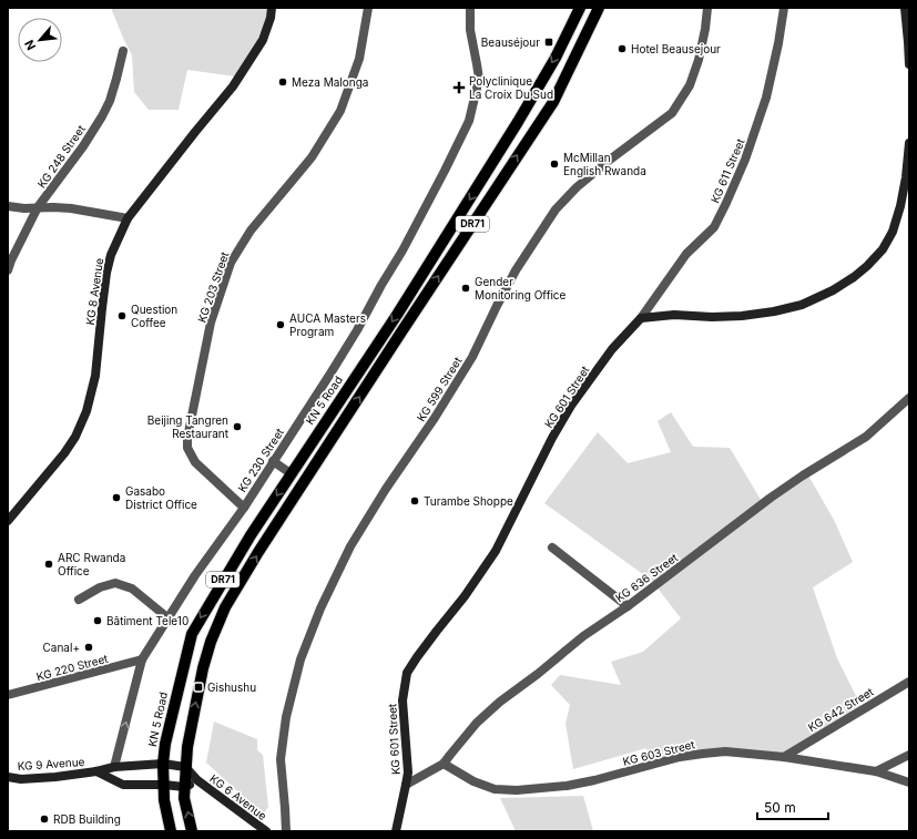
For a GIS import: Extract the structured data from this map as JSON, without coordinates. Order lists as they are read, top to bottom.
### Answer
{
  "streets": {
    "main road": [
      "DR71",
      "KG 8 Avenue",
      "KG 601 Street",
      "KN 5 Road",
      "KG 9 Avenue",
      "KG 6 Avenue"
    ],
    "street": [
      "KG 248 Street",
      "KG 611 Street",
      "KG 203 Street",
      "KG 599 Street",
      "KG 230 Street",
      "KG 636 Street",
      "KG 220 Street",
      "KG 642 Street",
      "KG 603 Street"
    ]
  },
  "crossings": [
    ["KG 611 Street", "KG 601 Street"],
    ["DR71", "KG 9 Avenue"],
    ["DR71", "KG 6 Avenue"],
    ["KG 203 Street", "KG 230 Street"],
    ["KG 601 Street", "KG 636 Street"],
    ["KN 5 Road", "KG 9 Avenue"],
    ["KG 230 Street", "KG 220 Street"],
    ["KG 230 Street", "KG 9 Avenue"],
    ["KG 636 Street", "KG 603 Street"],
    ["KG 642 Street", "KG 603 Street"],
    ["KG 9 Avenue", "KG 6 Avenue"]
  ],
  "places": {
    "transit": ["Beauséjour", "Gishushu"],
    "other": [
      "Hotel Beausejour",
      "Meza Malonga",
      "McMillan English Rwanda",
      "Gender Monitoring Office",
      "Question Coffee",
      "AUCA Masters Program",
      "Beijing Tangren Restaurant",
      "Gasabo District Office",
      "Turambe Shoppe",
      "ARC Rwanda Office",
      "Bâtiment Tele10",
      "Canal+",
      "RDB Building"
    ],
    "health": ["Polyclinique La Croix Du Sud"]
  },
  "scale_bar": "50 m",
  "north": "bottom left"
}
